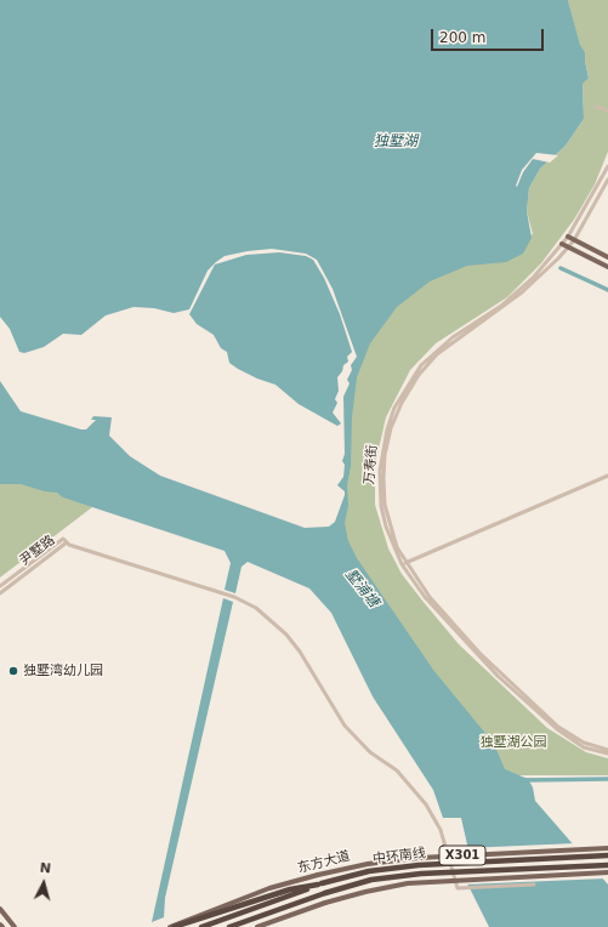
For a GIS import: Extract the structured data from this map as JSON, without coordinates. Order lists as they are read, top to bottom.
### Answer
{
  "streets": {
    "highway": ["中环南线"],
    "main road": ["X301", "东方大道"],
    "street": ["万寿街", "尹墅路"]
  },
  "water": ["独墅湖", "墅浦塘"],
  "parks": ["独墅湖公园"],
  "places": ["独墅湾幼儿园"],
  "scale_bar": "200 m",
  "north": "top"
}
